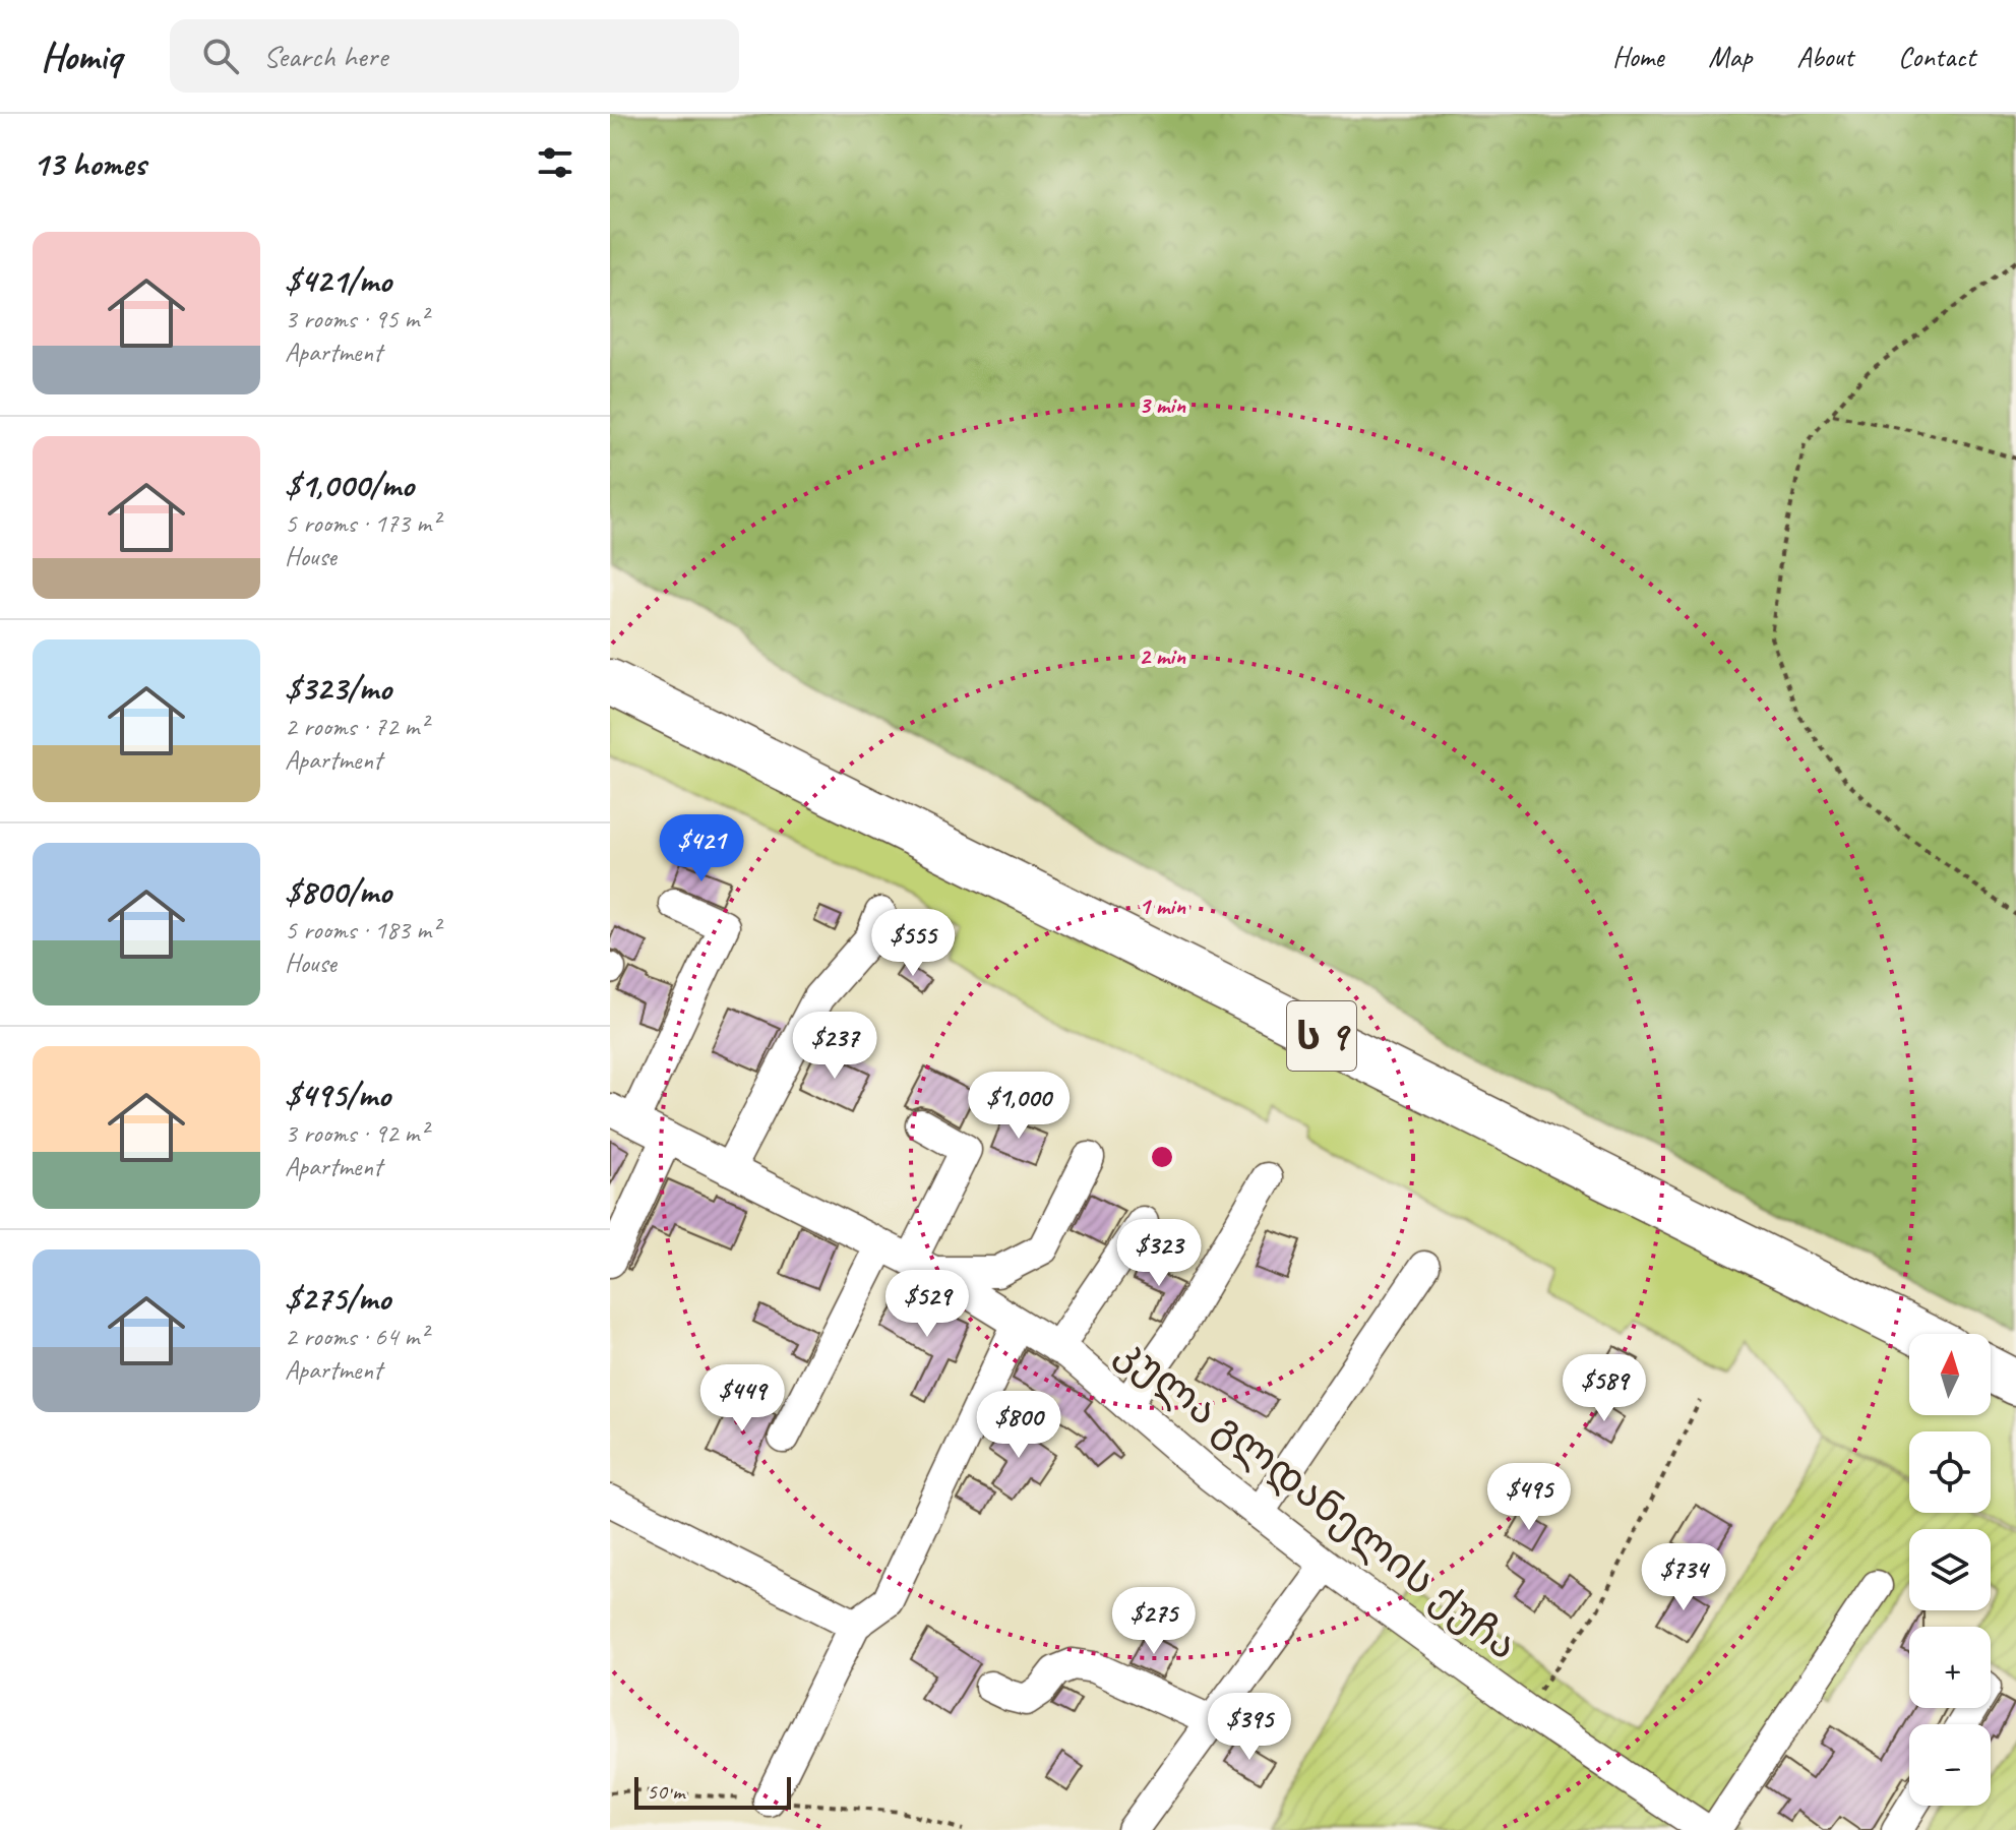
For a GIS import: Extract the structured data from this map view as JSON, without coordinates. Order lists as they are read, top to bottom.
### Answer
{
  "streets": {
    "highway": ["ს 9"],
    "street": ["კულა გლდანელის ქუჩა"]
  },
  "scale_bar": "50 m",
  "north": "top",
  "page": {
    "header": "Homiq",
    "search": "Search here",
    "nav": [
      "Home",
      "Map",
      "About",
      "Contact"
    ],
    "heading": "13 homes",
    "list": [
      {
        "name": "$421/mo",
        "note": "3 rooms · 95 m² · Apartment"
      },
      {
        "name": "$1,000/mo",
        "note": "5 rooms · 173 m² · House"
      },
      {
        "name": "$323/mo",
        "note": "2 rooms · 72 m² · Apartment"
      },
      {
        "name": "$800/mo",
        "note": "5 rooms · 183 m² · House"
      },
      {
        "name": "$495/mo",
        "note": "3 rooms · 92 m² · Apartment"
      },
      {
        "name": "$275/mo",
        "note": "2 rooms · 64 m² · Apartment"
      }
    ],
    "price": [
      "$421",
      "$555",
      "$237",
      "$1,000",
      "$323",
      "$529",
      "$589",
      "$449",
      "$800",
      "$495",
      "$734",
      "$275",
      "$395"
    ],
    "map_buttons": ["+", "−"],
    "scale": "50 m"
  },
  "rings": ["3 min", "2 min", "1 min"]
}
